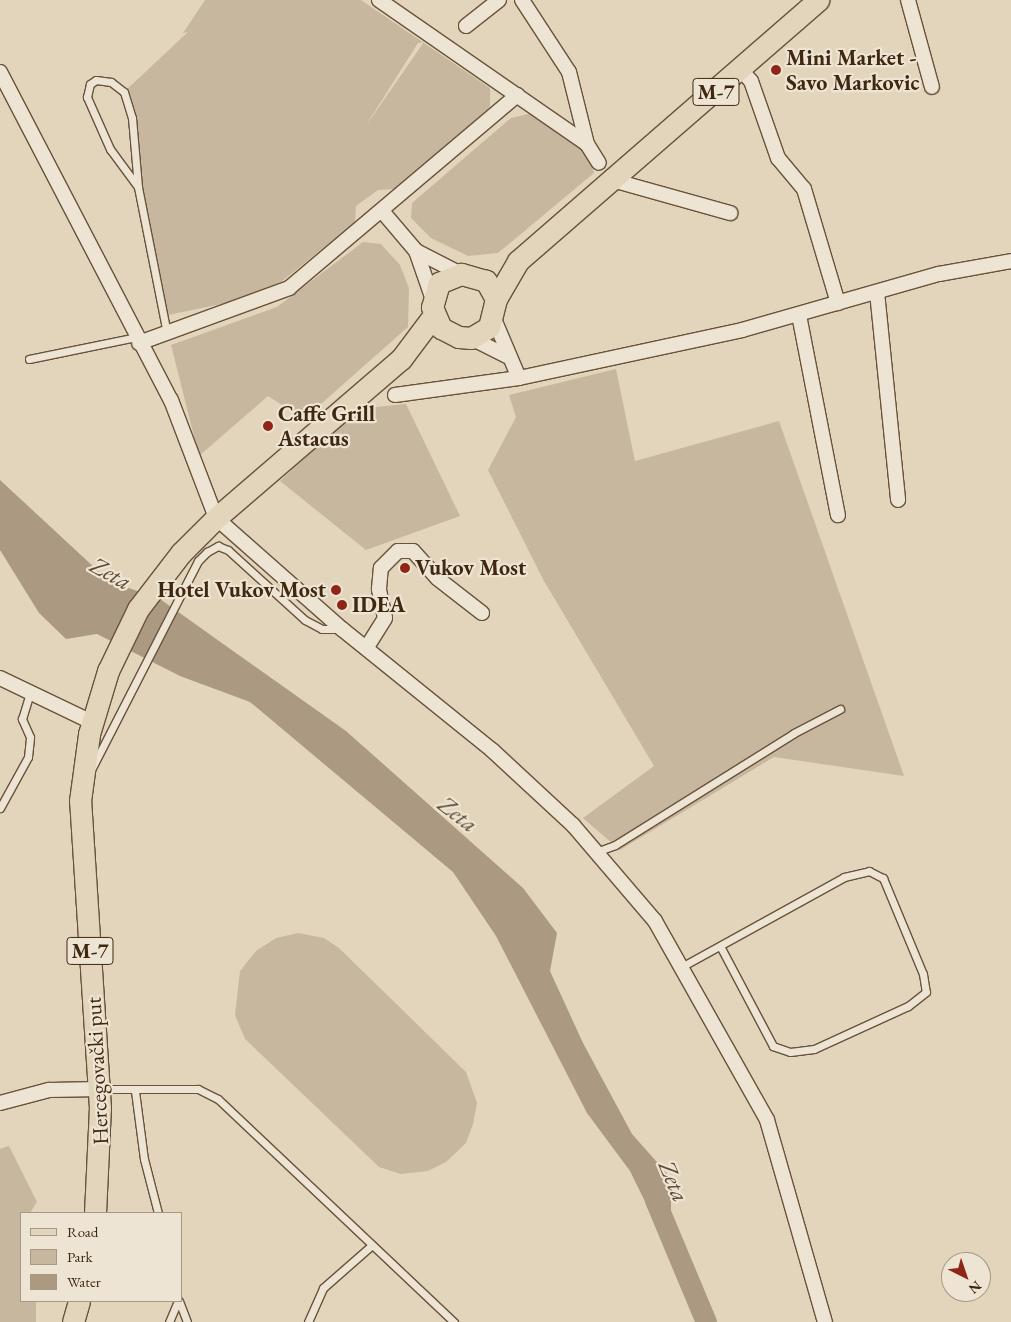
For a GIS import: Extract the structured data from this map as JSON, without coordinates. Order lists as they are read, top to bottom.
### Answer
{
  "streets": {
    "main road": ["M-7", "Hercegovački put"]
  },
  "crossings": [
    ["M-7", "Hercegovački put"]
  ],
  "water": ["Zeta"],
  "places": [
    "Mini Market - Savo Markovic",
    "Caffe Grill Astacus",
    "Vukov Most",
    "Hotel Vukov Most",
    "IDEA"
  ],
  "legend": ["Road", "Park", "Water"],
  "north": "bottom right"
}
